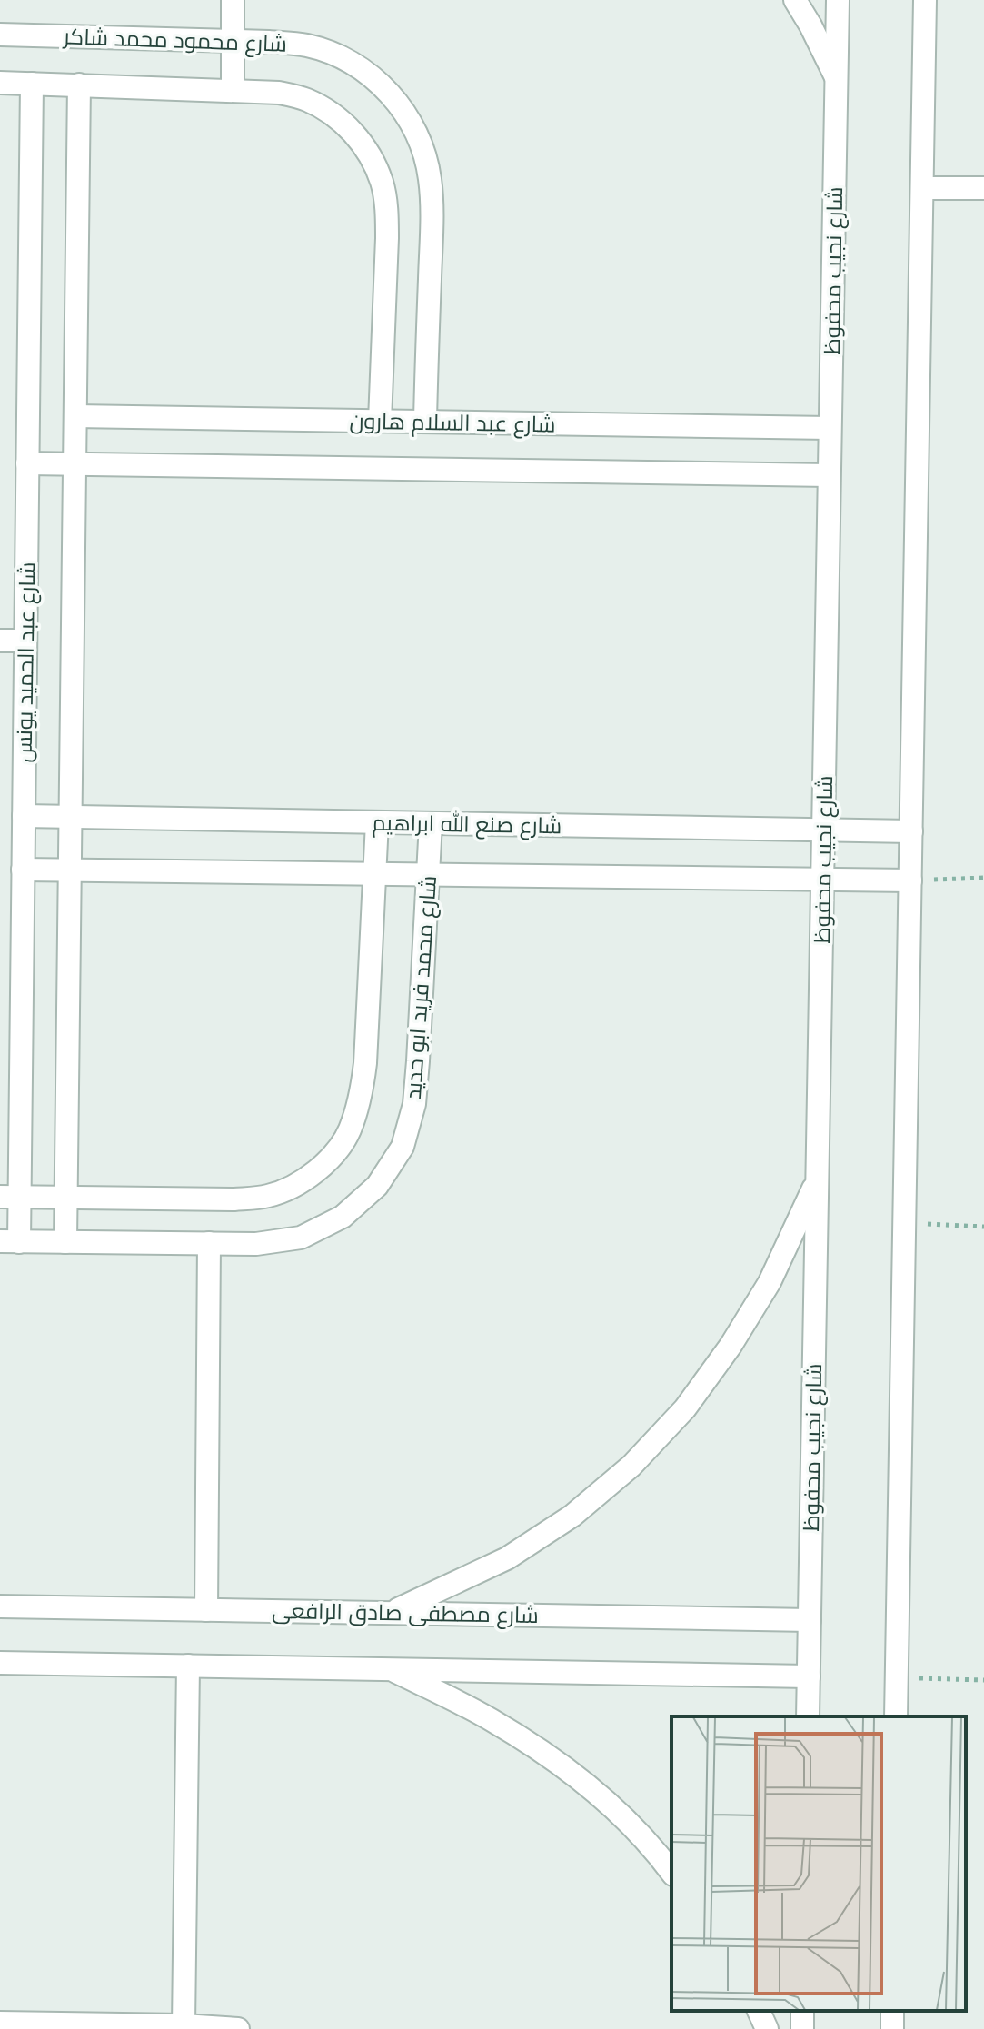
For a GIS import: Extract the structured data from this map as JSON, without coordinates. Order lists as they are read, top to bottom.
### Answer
{
  "streets": {
    "street": [
      "شارع محمود محمد شاكر",
      "شارع نجيب محفوظ",
      "شارع عبد السلام هارون",
      "شارع عبد الحميد يونس",
      "شارع صنع الله ابراهيم",
      "شارع محمد فريد ابو حديد",
      "شارع مصطفى صادق الرافعى"
    ]
  },
  "crossings": [
    ["شارع محمود محمد شاكر", "شارع عبد السلام هارون"],
    ["شارع نجيب محفوظ", "شارع عبد السلام هارون"],
    ["شارع نجيب محفوظ", "شارع صنع الله ابراهيم"],
    ["شارع نجيب محفوظ", "شارع مصطفى صادق الرافعى"],
    ["شارع عبد الحميد يونس", "شارع صنع الله ابراهيم"],
    ["شارع عبد الحميد يونس", "شارع محمد فريد ابو حديد"],
    ["شارع صنع الله ابراهيم", "شارع محمد فريد ابو حديد"]
  ]
}
